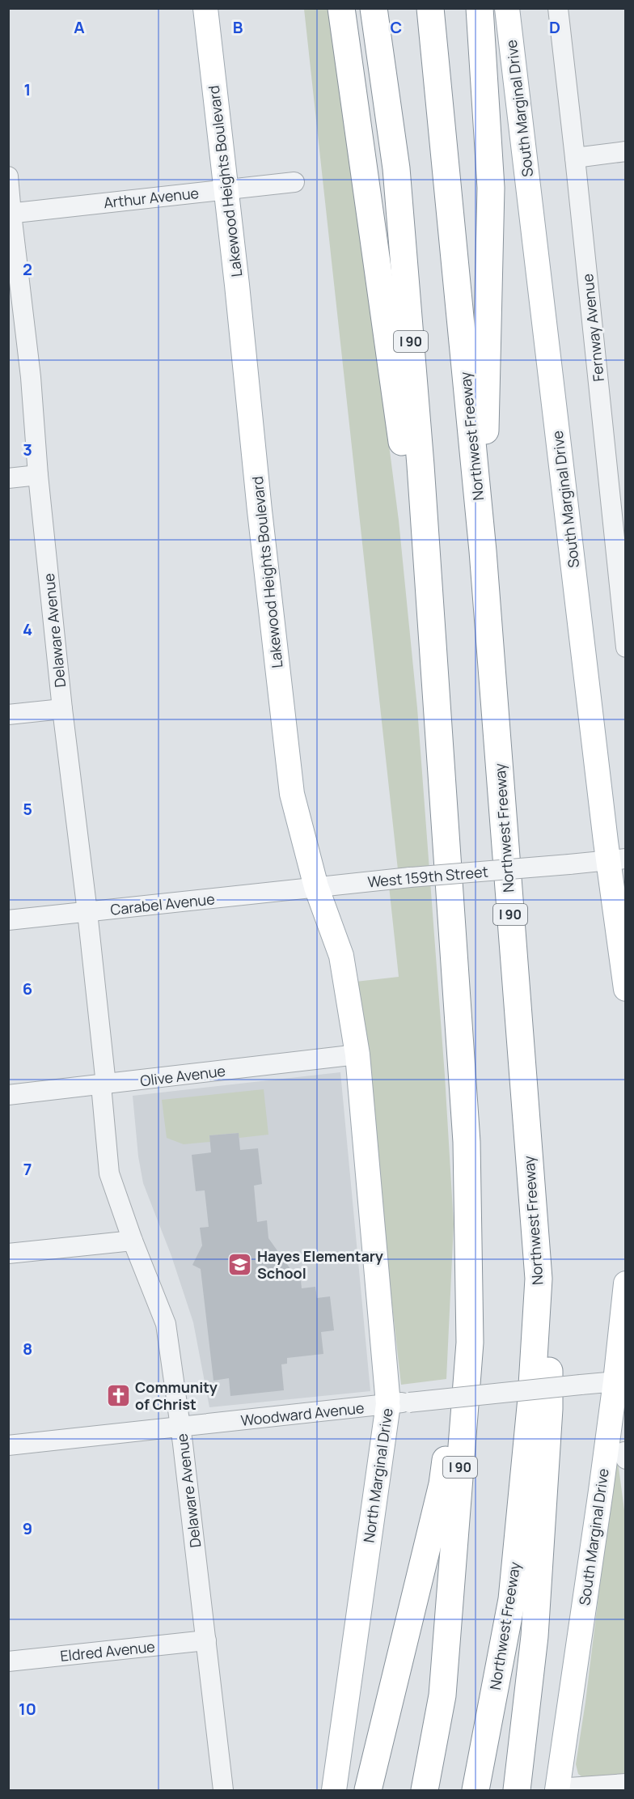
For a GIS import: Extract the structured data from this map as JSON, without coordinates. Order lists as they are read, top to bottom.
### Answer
{
  "streets": {
    "highway": ["I 90", "Northwest Freeway"],
    "main road": ["South Marginal Drive", "Lakewood Heights Boulevard", "North Marginal Drive"],
    "street": [
      "Arthur Avenue",
      "Fernway Avenue",
      "Delaware Avenue",
      "West 159th Street",
      "Carabel Avenue",
      "Olive Avenue",
      "Woodward Avenue",
      "Eldred Avenue"
    ]
  },
  "crossings": [
    ["South Marginal Drive", "West 159th Street"],
    ["South Marginal Drive", "Woodward Avenue"],
    ["Lakewood Heights Boulevard", "Arthur Avenue"],
    ["Lakewood Heights Boulevard", "West 159th Street"],
    ["Lakewood Heights Boulevard", "Carabel Avenue"],
    ["Lakewood Heights Boulevard", "Olive Avenue"],
    ["Lakewood Heights Boulevard", "North Marginal Drive"],
    ["Arthur Avenue", "Delaware Avenue"],
    ["Delaware Avenue", "Carabel Avenue"],
    ["Delaware Avenue", "Olive Avenue"],
    ["Delaware Avenue", "Woodward Avenue"],
    ["Delaware Avenue", "Eldred Avenue"],
    ["West 159th Street", "Carabel Avenue"],
    ["Woodward Avenue", "North Marginal Drive"]
  ],
  "places": {
    "school or university": ["Hayes Elementary School"],
    "church": ["Community of Christ"]
  },
  "grid": {
    "columns": [
      "A",
      "B",
      "C",
      "D"
    ],
    "rows": [
      "1",
      "2",
      "3",
      "4",
      "5",
      "6",
      "7",
      "8",
      "9",
      "10"
    ]
  }
}
